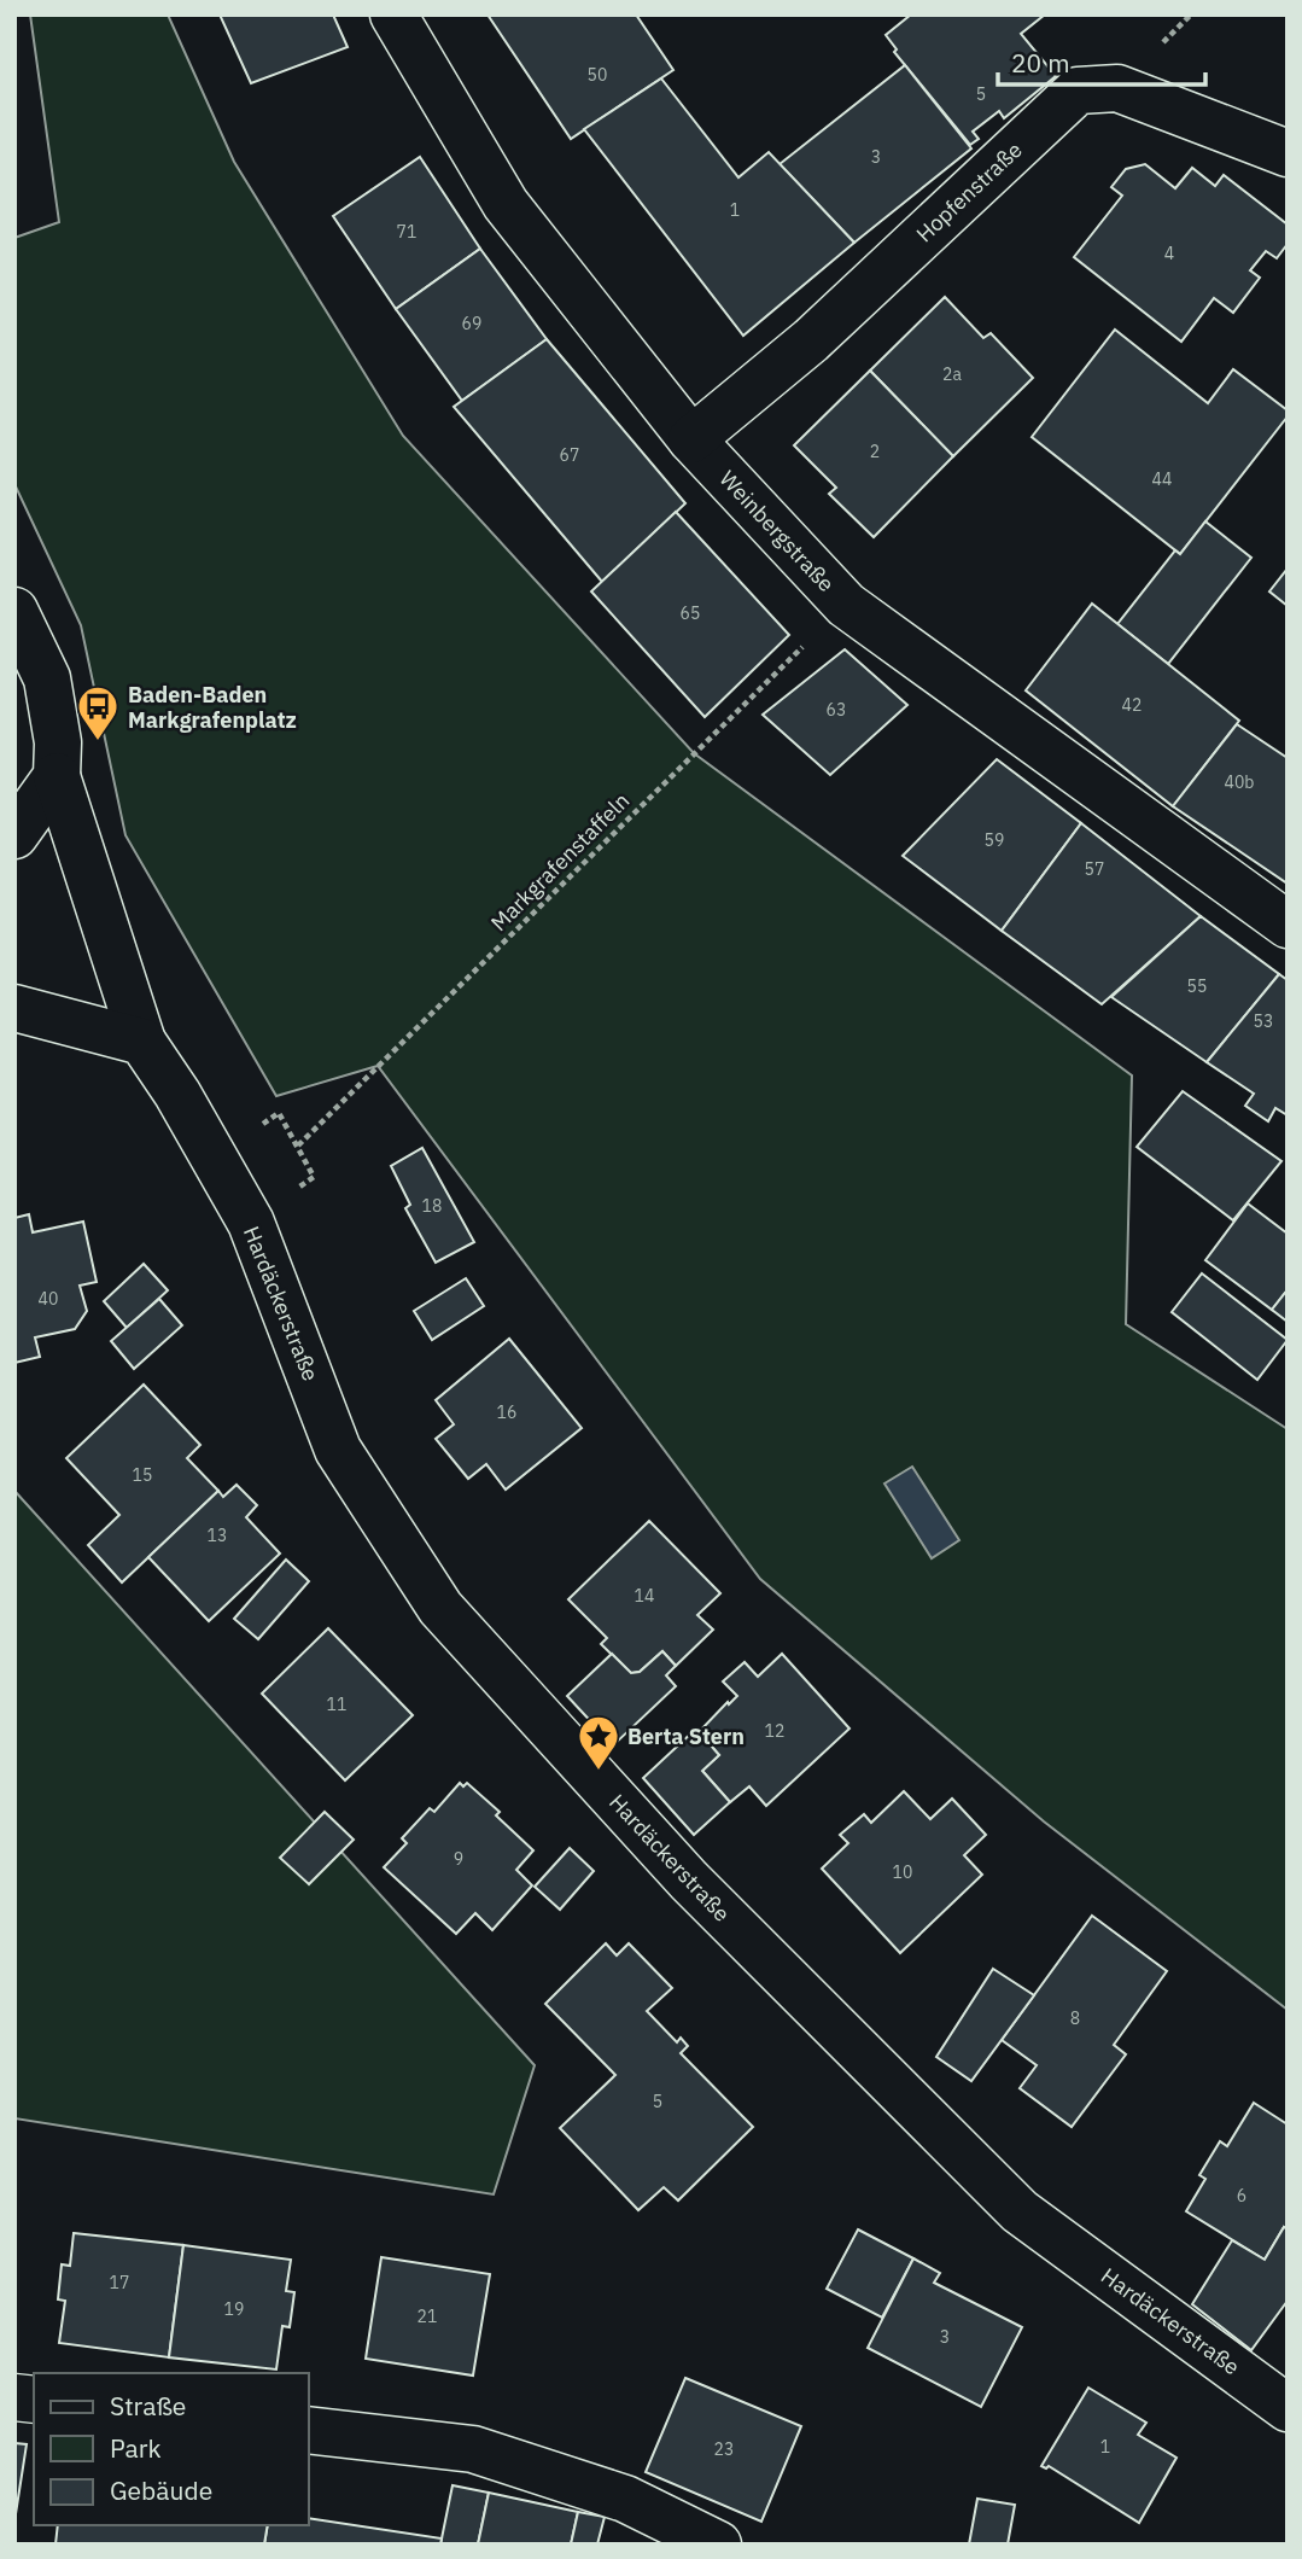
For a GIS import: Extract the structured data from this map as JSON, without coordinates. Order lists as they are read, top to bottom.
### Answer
{
  "streets": {
    "street": ["Hopfenstraße", "Weinbergstraße", "Hardäckerstraße"],
    "path": ["Markgrafenstaffeln"]
  },
  "crossings": [
    ["Hopfenstraße", "Weinbergstraße"],
    ["Weinbergstraße", "Markgrafenstaffeln"]
  ],
  "places": {
    "bus stop": ["Baden-Baden Markgrafenplatz"],
    "place": ["Berta Stern"]
  },
  "house_numbers": [
    "50",
    "5",
    "3",
    "1",
    "71",
    "4",
    "69",
    "2a",
    "2",
    "67",
    "44",
    "65",
    "42",
    "63",
    "40b",
    "59",
    "57",
    "55",
    "53",
    "18",
    "40",
    "16",
    "15",
    "13",
    "14",
    "11",
    "12",
    "9",
    "10",
    "8",
    "5",
    "6",
    "17",
    "19",
    "21",
    "3",
    "1",
    "23"
  ],
  "legend": ["Straße", "Park", "Gebäude"],
  "scale_bar": "20 m"
}
